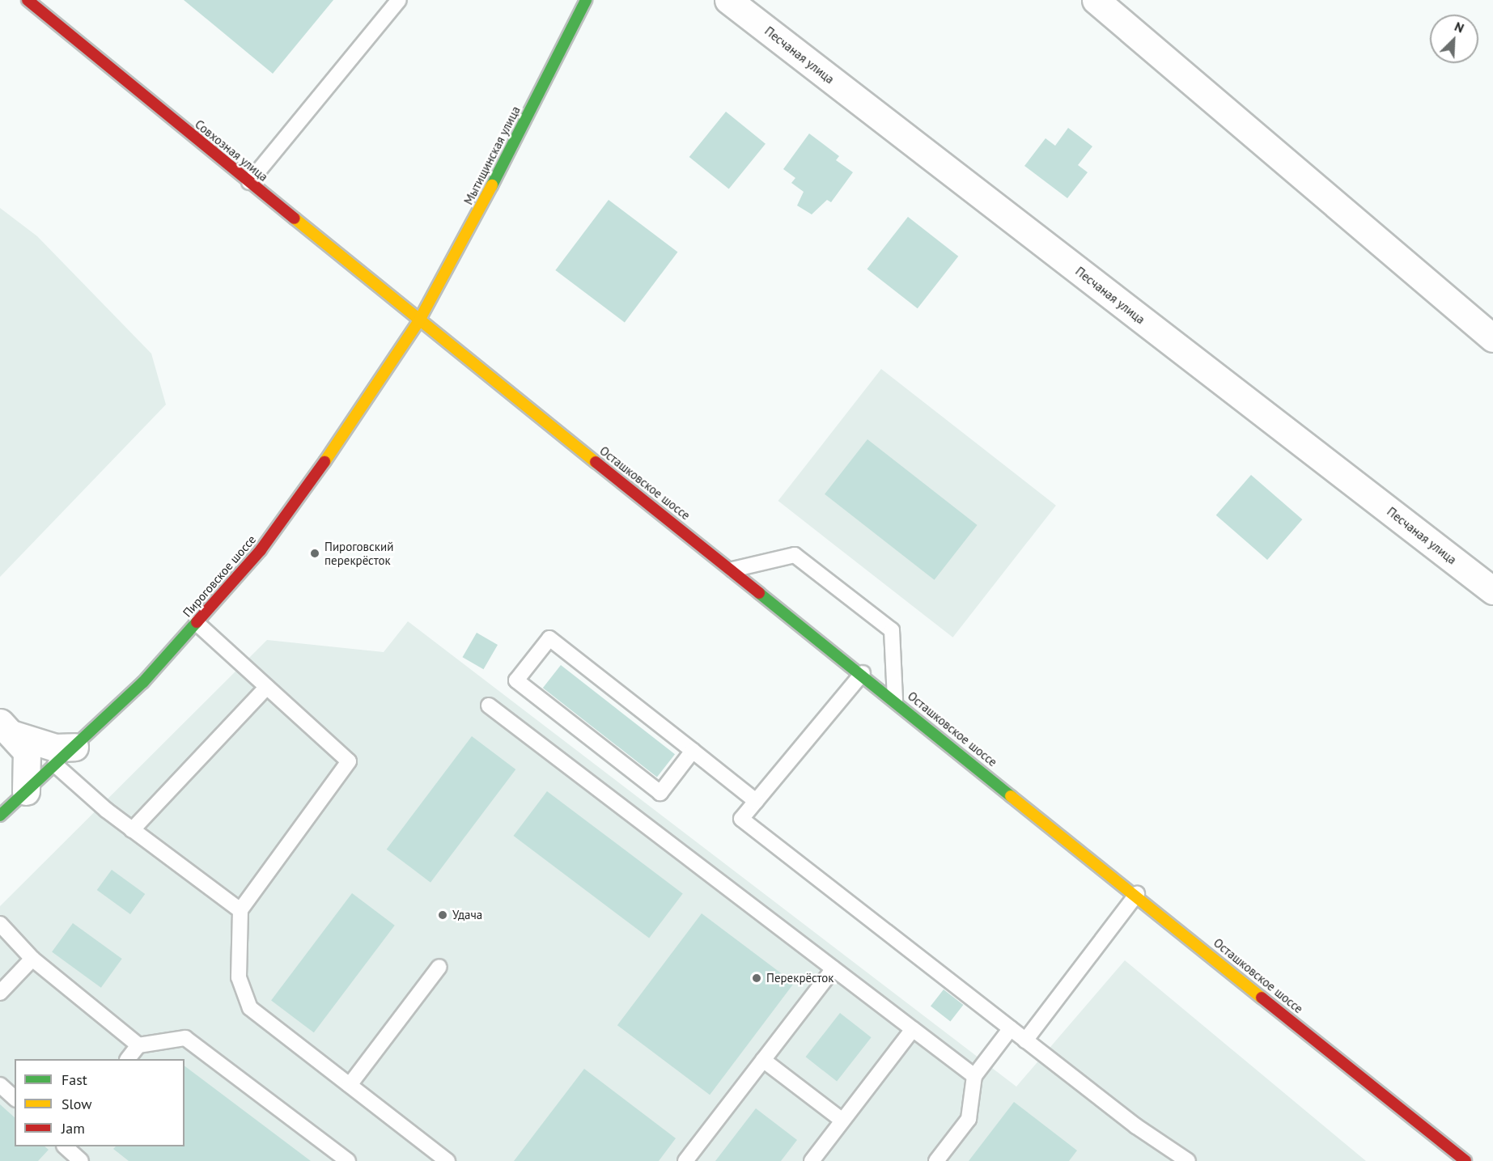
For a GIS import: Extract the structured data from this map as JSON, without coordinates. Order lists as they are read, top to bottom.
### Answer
{
  "streets": {
    "main road": [
      "Совхозная улица",
      "Мытищинская улица",
      "Осташковское шоссе",
      "Пироговское шоссе"
    ],
    "street": ["Песчаная улица"]
  },
  "crossings": [
    ["Совхозная улица", "Мытищинская улица"],
    ["Совхозная улица", "Осташковское шоссе"],
    ["Совхозная улица", "Пироговское шоссе"],
    ["Мытищинская улица", "Осташковское шоссе"],
    ["Мытищинская улица", "Пироговское шоссе"],
    ["Осташковское шоссе", "Пироговское шоссе"]
  ],
  "places": ["Пироговский перекрёсток", "Удача", "Перекрёсток"],
  "legend": ["Fast", "Slow", "Jam"],
  "north": "top right"
}
